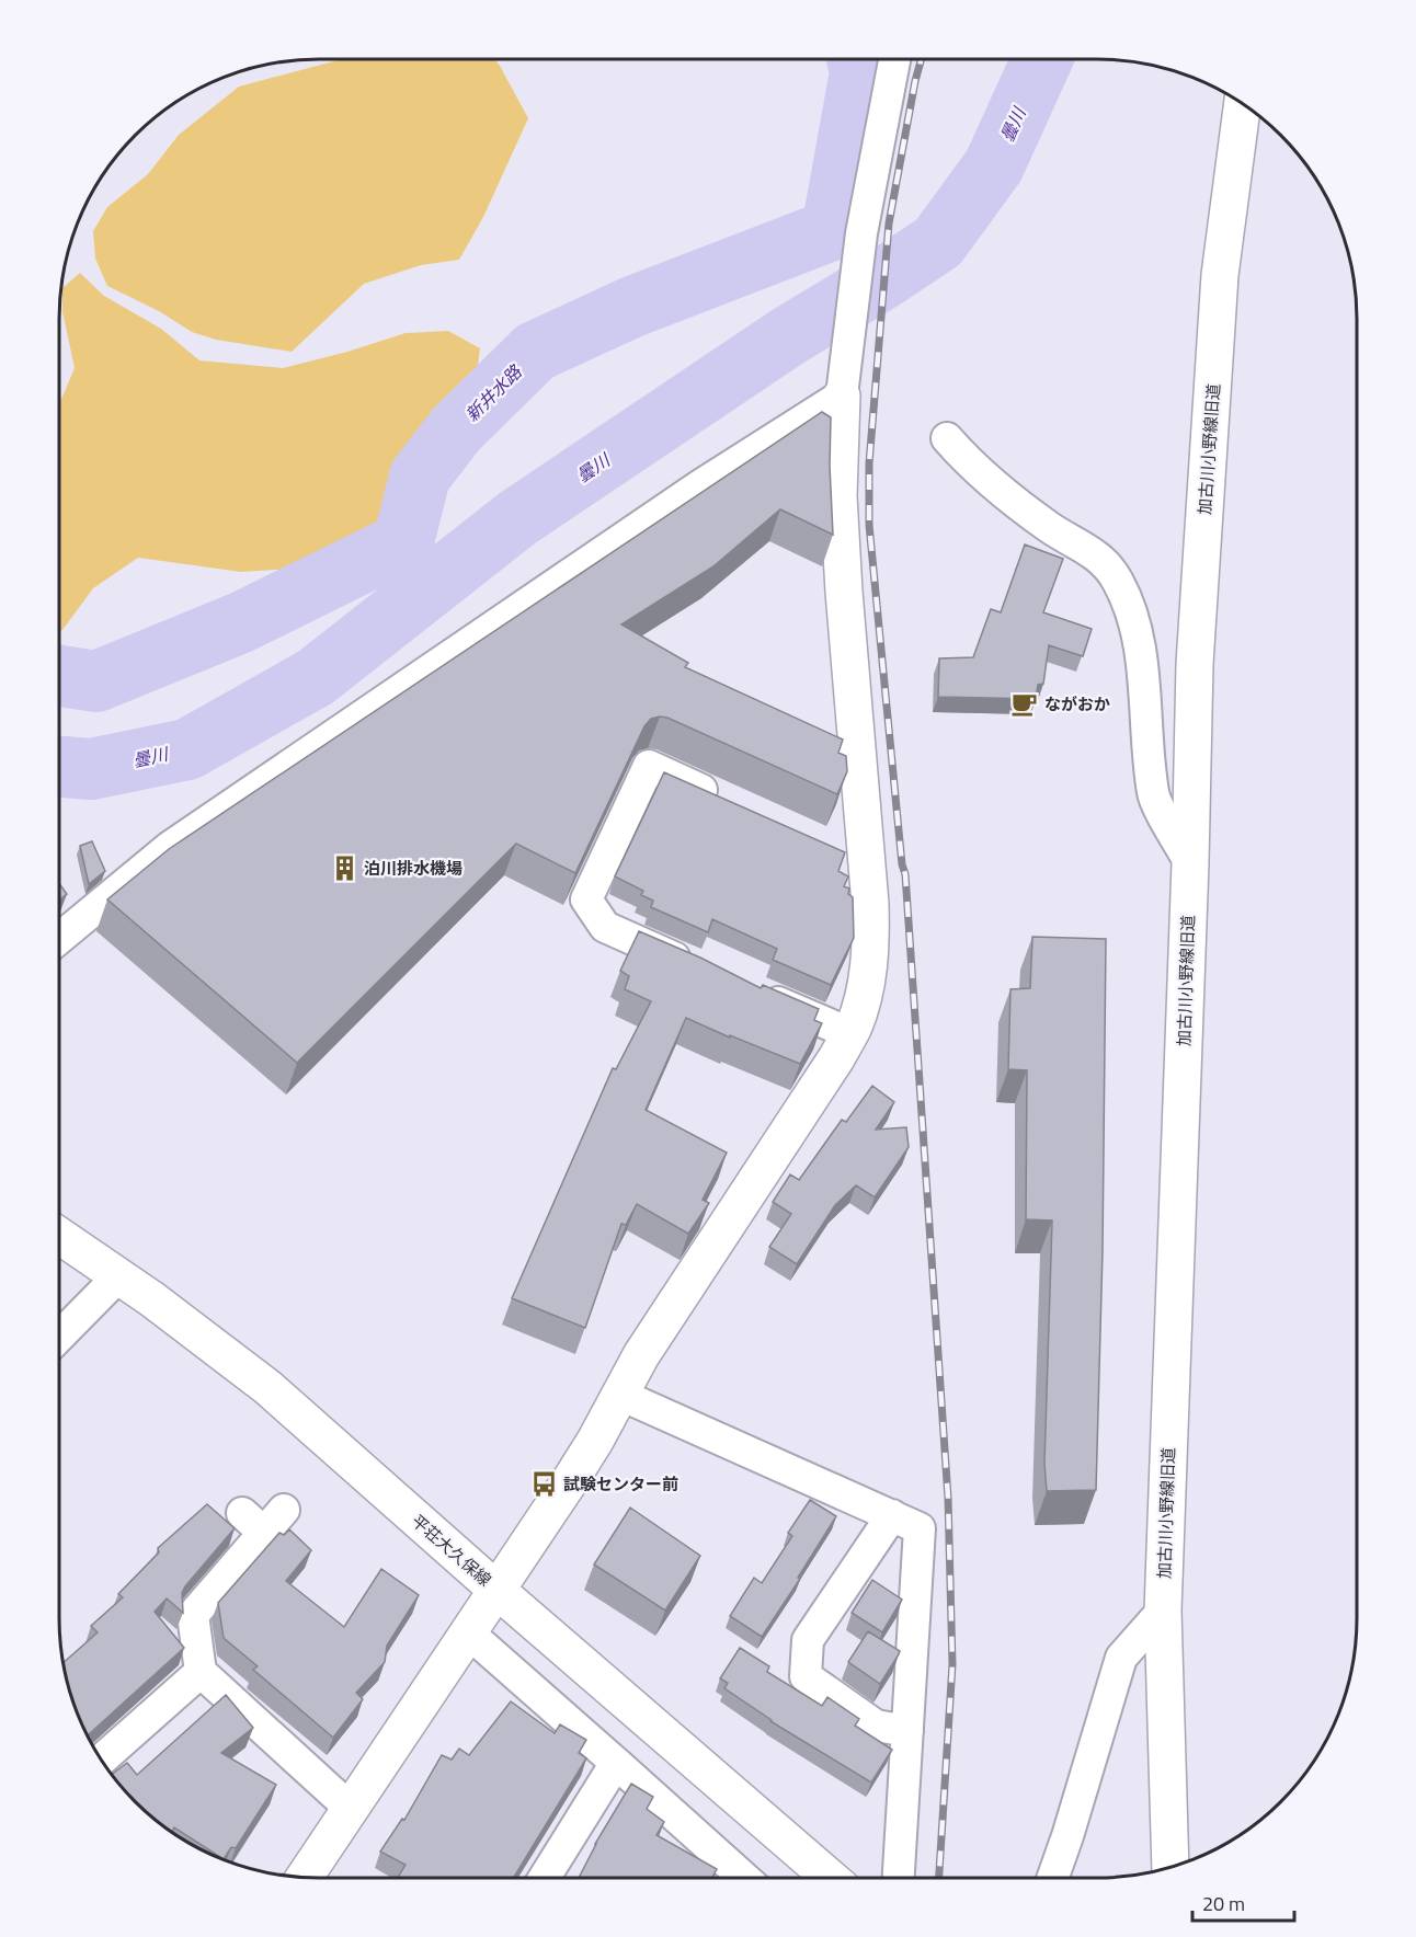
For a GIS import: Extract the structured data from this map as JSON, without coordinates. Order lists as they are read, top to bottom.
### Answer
{
  "streets": {
    "street": ["加古川小野線旧道", "平荘大久保線"]
  },
  "water": ["曇川", "新井水路"],
  "places": {
    "cafe": ["ながおか"],
    "building": ["泊川排水機場"],
    "bus stop": ["試験センター前"]
  },
  "scale_bar": "20 m"
}
